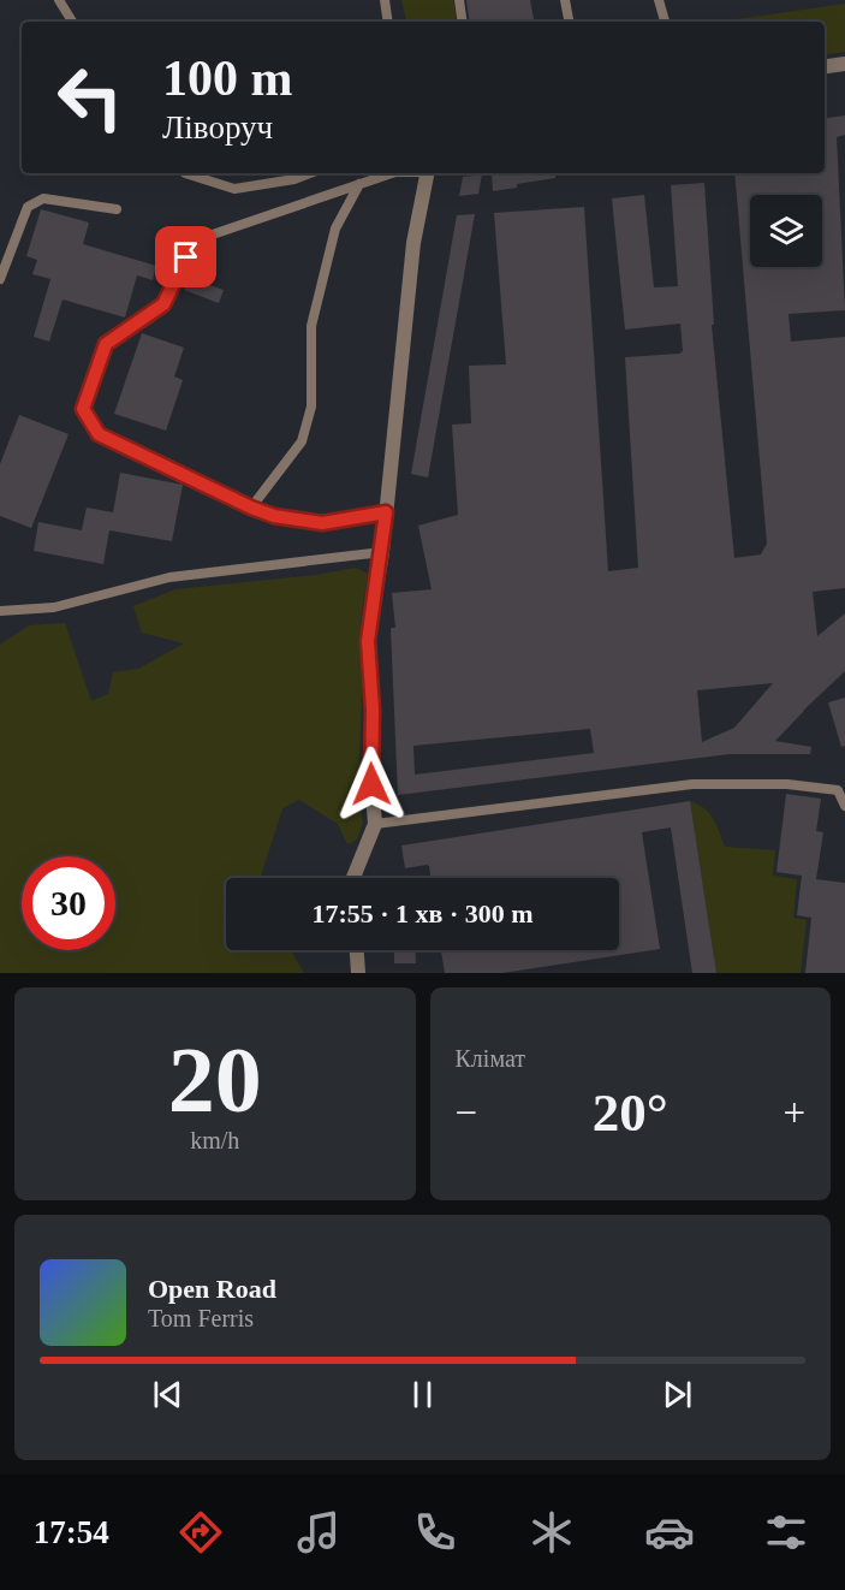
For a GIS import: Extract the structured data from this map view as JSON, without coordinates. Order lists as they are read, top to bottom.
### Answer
{
  "page": {
    "turn": ["100 m", "Ліворуч"],
    "limit": "30",
    "trip": "17:55 · 1 хв · 300 m",
    "tile": [
      ["20", "km/h"],
      "Клімат"
    ],
    "heat": ["−", "20°", "+"],
    "song": ["Open Road", "Tom Ferris"],
    "tabs": "17:54"
  }
}
